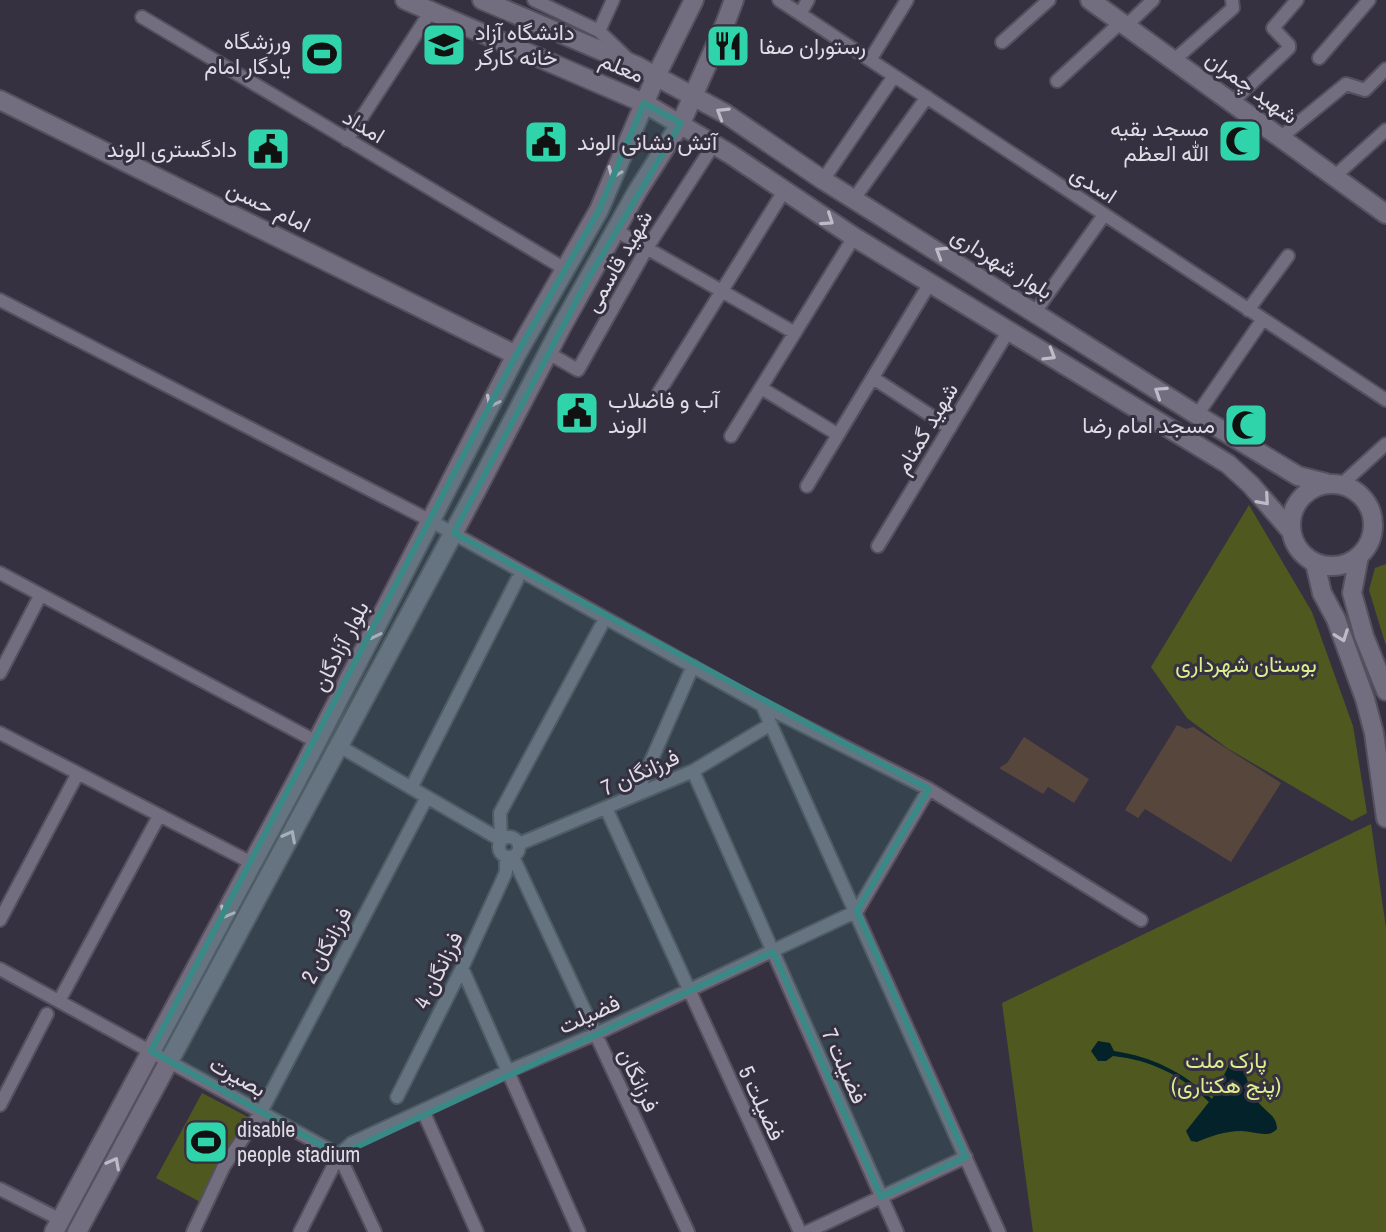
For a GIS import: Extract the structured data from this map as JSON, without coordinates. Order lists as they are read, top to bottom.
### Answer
{
  "streets": {
    "street": [
      "معلم",
      "شهید چمران",
      "امداد",
      "اسدی",
      "امام حسن",
      "شهید قاسمی",
      "بلوار شهرداری",
      "شهید گمنام",
      "بلوار آزادگان",
      "فرزانگان 7",
      "فرزانگان 2",
      "فرزانگان 4",
      "فضیلت",
      "فضیلت 7",
      "بصیرت",
      "فرزانگان",
      "فضیلت 5"
    ]
  },
  "crossings": [
    ["معلم", "بلوار شهرداری"],
    ["معلم", "بلوار آزادگان"],
    ["امداد", "بلوار آزادگان"],
    ["امام حسن", "بلوار آزادگان"],
    ["شهید قاسمی", "بلوار آزادگان"],
    ["بلوار شهرداری", "بلوار آزادگان"],
    ["بلوار آزادگان", "بصیرت"],
    ["فرزانگان 7", "فرزانگان 4"],
    ["فرزانگان 7", "فضیلت 7"],
    ["فرزانگان 7", "فرزانگان"],
    ["فرزانگان 7", "فضیلت 5"],
    ["فرزانگان 2", "بصیرت"],
    ["فرزانگان 4", "فرزانگان"],
    ["فضیلت", "فضیلت 7"],
    ["فضیلت", "بصیرت"],
    ["فضیلت", "فرزانگان"],
    ["فضیلت", "فضیلت 5"]
  ],
  "parks": ["بوستان شهرداری", "پارک ملت (پنج هکتاری)"],
  "places": {
    "school or university": ["دانشگاه آزاد خانه کارگر"],
    "restaurant": ["رستوران صفا"],
    "sports": ["ورزشگاه یادگار امام", "disable people stadium"],
    "mosque": ["مسجد بقیه الله العظم", "مسجد امام رضا"],
    "public building": ["آتش نشانی الوند", "دادگستری الوند", "آب و فاضلاب الوند"]
  }
}
